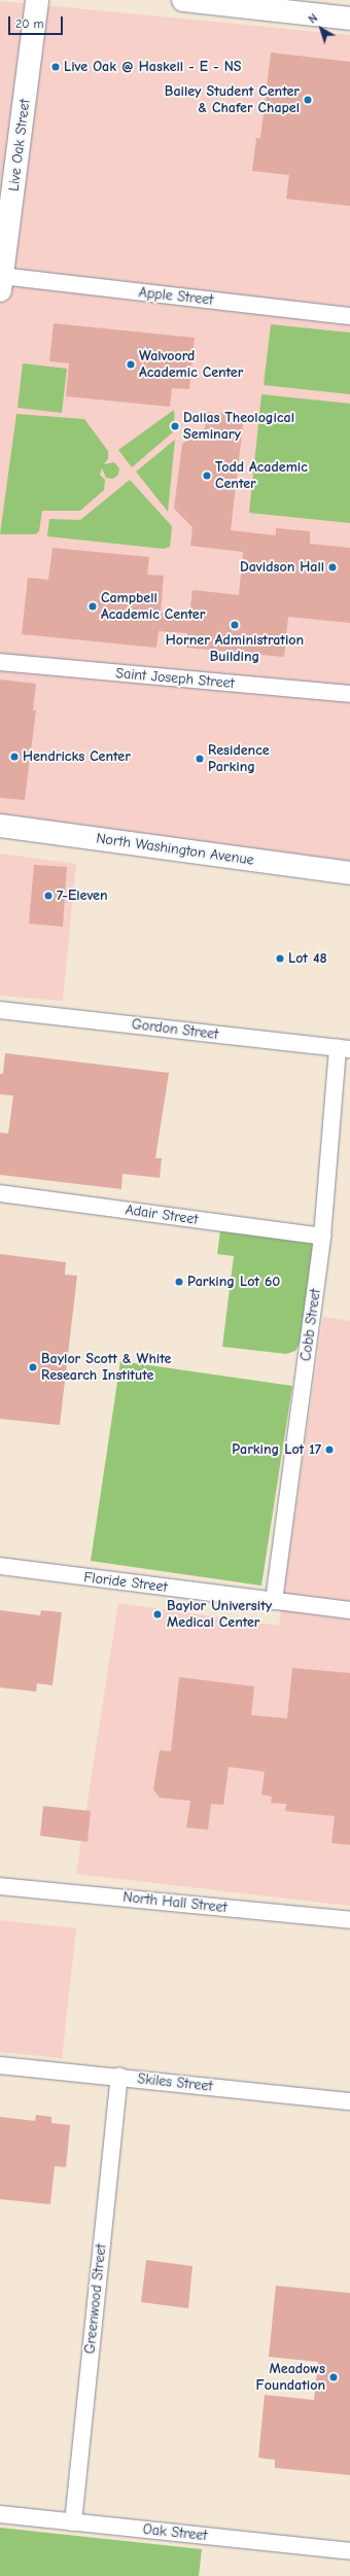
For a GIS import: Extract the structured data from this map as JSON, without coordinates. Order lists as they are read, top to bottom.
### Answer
{
  "streets": {
    "street": [
      "Live Oak Street",
      "Apple Street",
      "Saint Joseph Street",
      "North Washington Avenue",
      "Gordon Street",
      "Adair Street",
      "Cobb Street",
      "Floride Street",
      "North Hall Street",
      "Skiles Street",
      "Greenwood Street",
      "Oak Street"
    ]
  },
  "crossings": [
    ["Live Oak Street", "Apple Street"],
    ["Gordon Street", "Cobb Street"],
    ["Adair Street", "Cobb Street"],
    ["Cobb Street", "Floride Street"],
    ["Skiles Street", "Greenwood Street"],
    ["Greenwood Street", "Oak Street"]
  ],
  "places": [
    "Live Oak @ Haskell - E - NS",
    "Bailey Student Center & Chafer Chapel",
    "Walvoord Academic Center",
    "Dallas Theological Seminary",
    "Todd Academic Center",
    "Davidson Hall",
    "Campbell Academic Center",
    "Horner Administration Building",
    "Hendricks Center",
    "Residence Parking",
    "7-Eleven",
    "Lot 48",
    "Parking Lot 60",
    "Baylor Scott & White Research Institute",
    "Parking Lot 17",
    "Baylor University Medical Center",
    "Meadows Foundation"
  ],
  "scale_bar": "20 m",
  "north": "top left"
}
